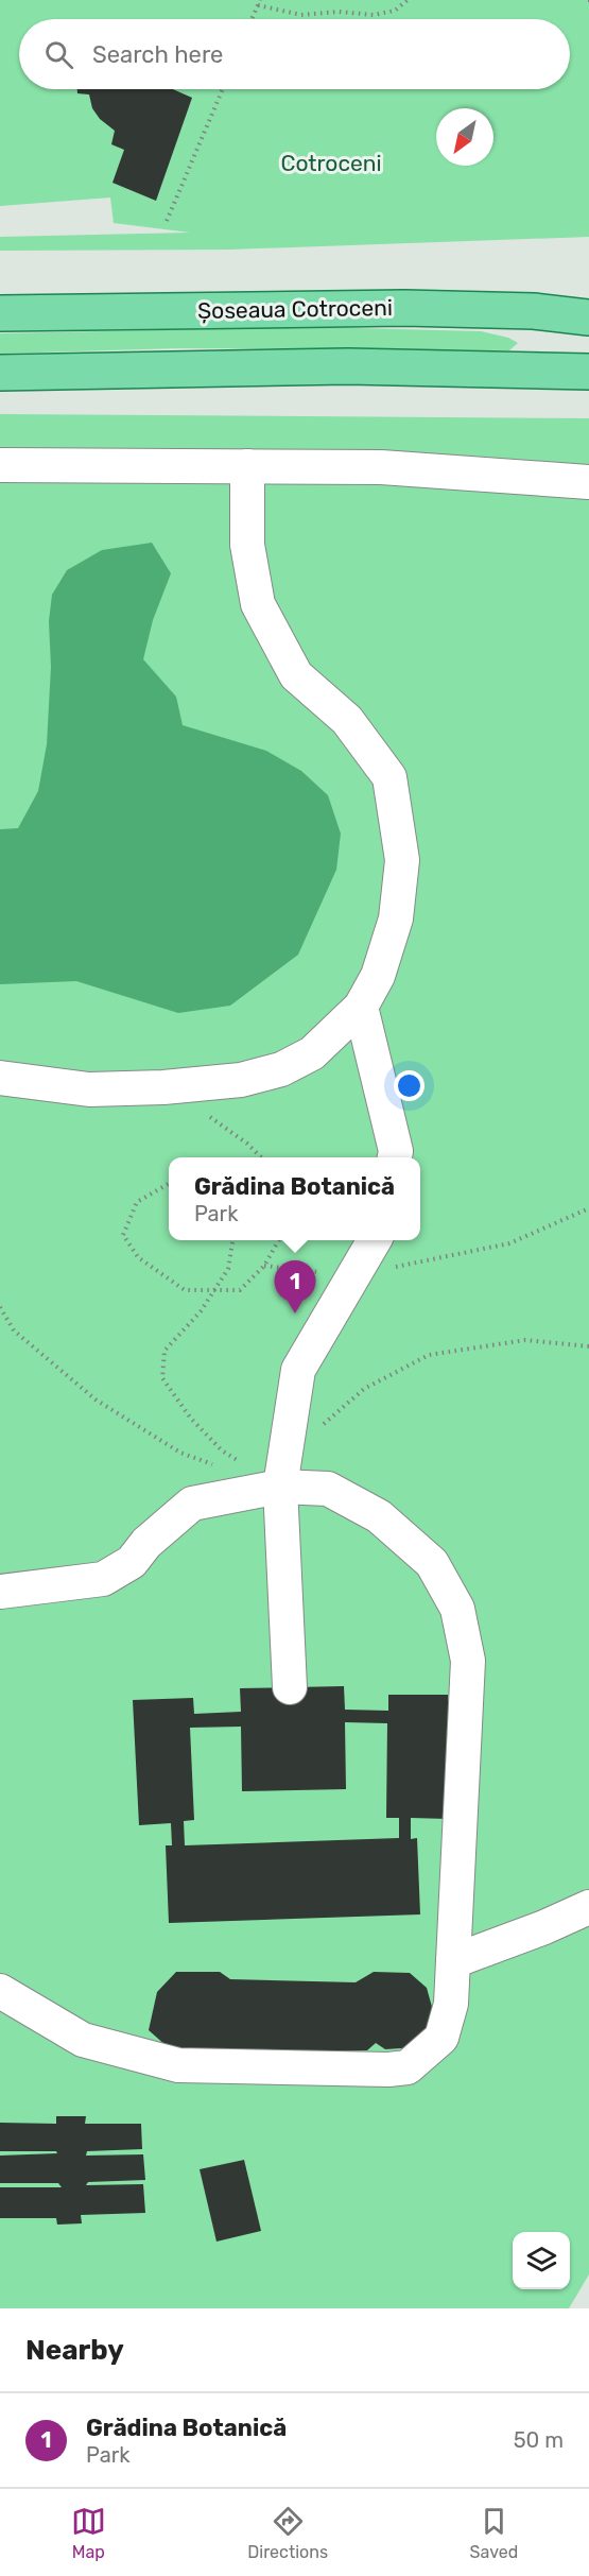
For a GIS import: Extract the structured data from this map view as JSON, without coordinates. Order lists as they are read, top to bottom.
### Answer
{
  "streets": {
    "main road": ["Șoseaua Cotroceni"]
  },
  "parks": ["Cotroceni"],
  "north": "bottom left",
  "page": {
    "search": "Search here",
    "popup": ["Grădina Botanică", "Park"],
    "pins": "1",
    "heading": "Nearby",
    "list": [
      {
        "mark": "1",
        "name": "Grădina Botanică",
        "note": "Park",
        "value": "50 m"
      }
    ],
    "nav": ["Map", "Directions", "Saved"]
  }
}
